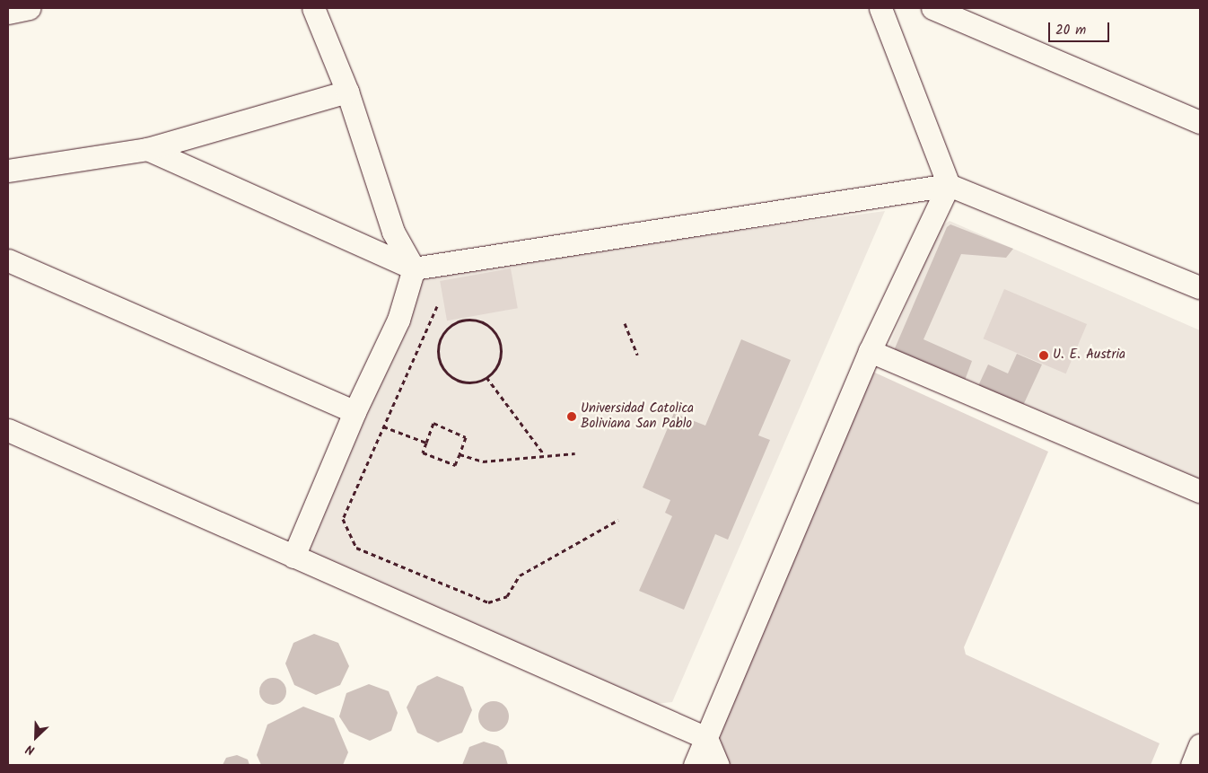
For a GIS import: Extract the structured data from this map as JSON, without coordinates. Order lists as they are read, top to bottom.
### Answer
{
  "places": ["U. E. Austria", "Universidad Catolica Boliviana San Pablo"],
  "scale_bar": "20 m",
  "north": "bottom left"
}
